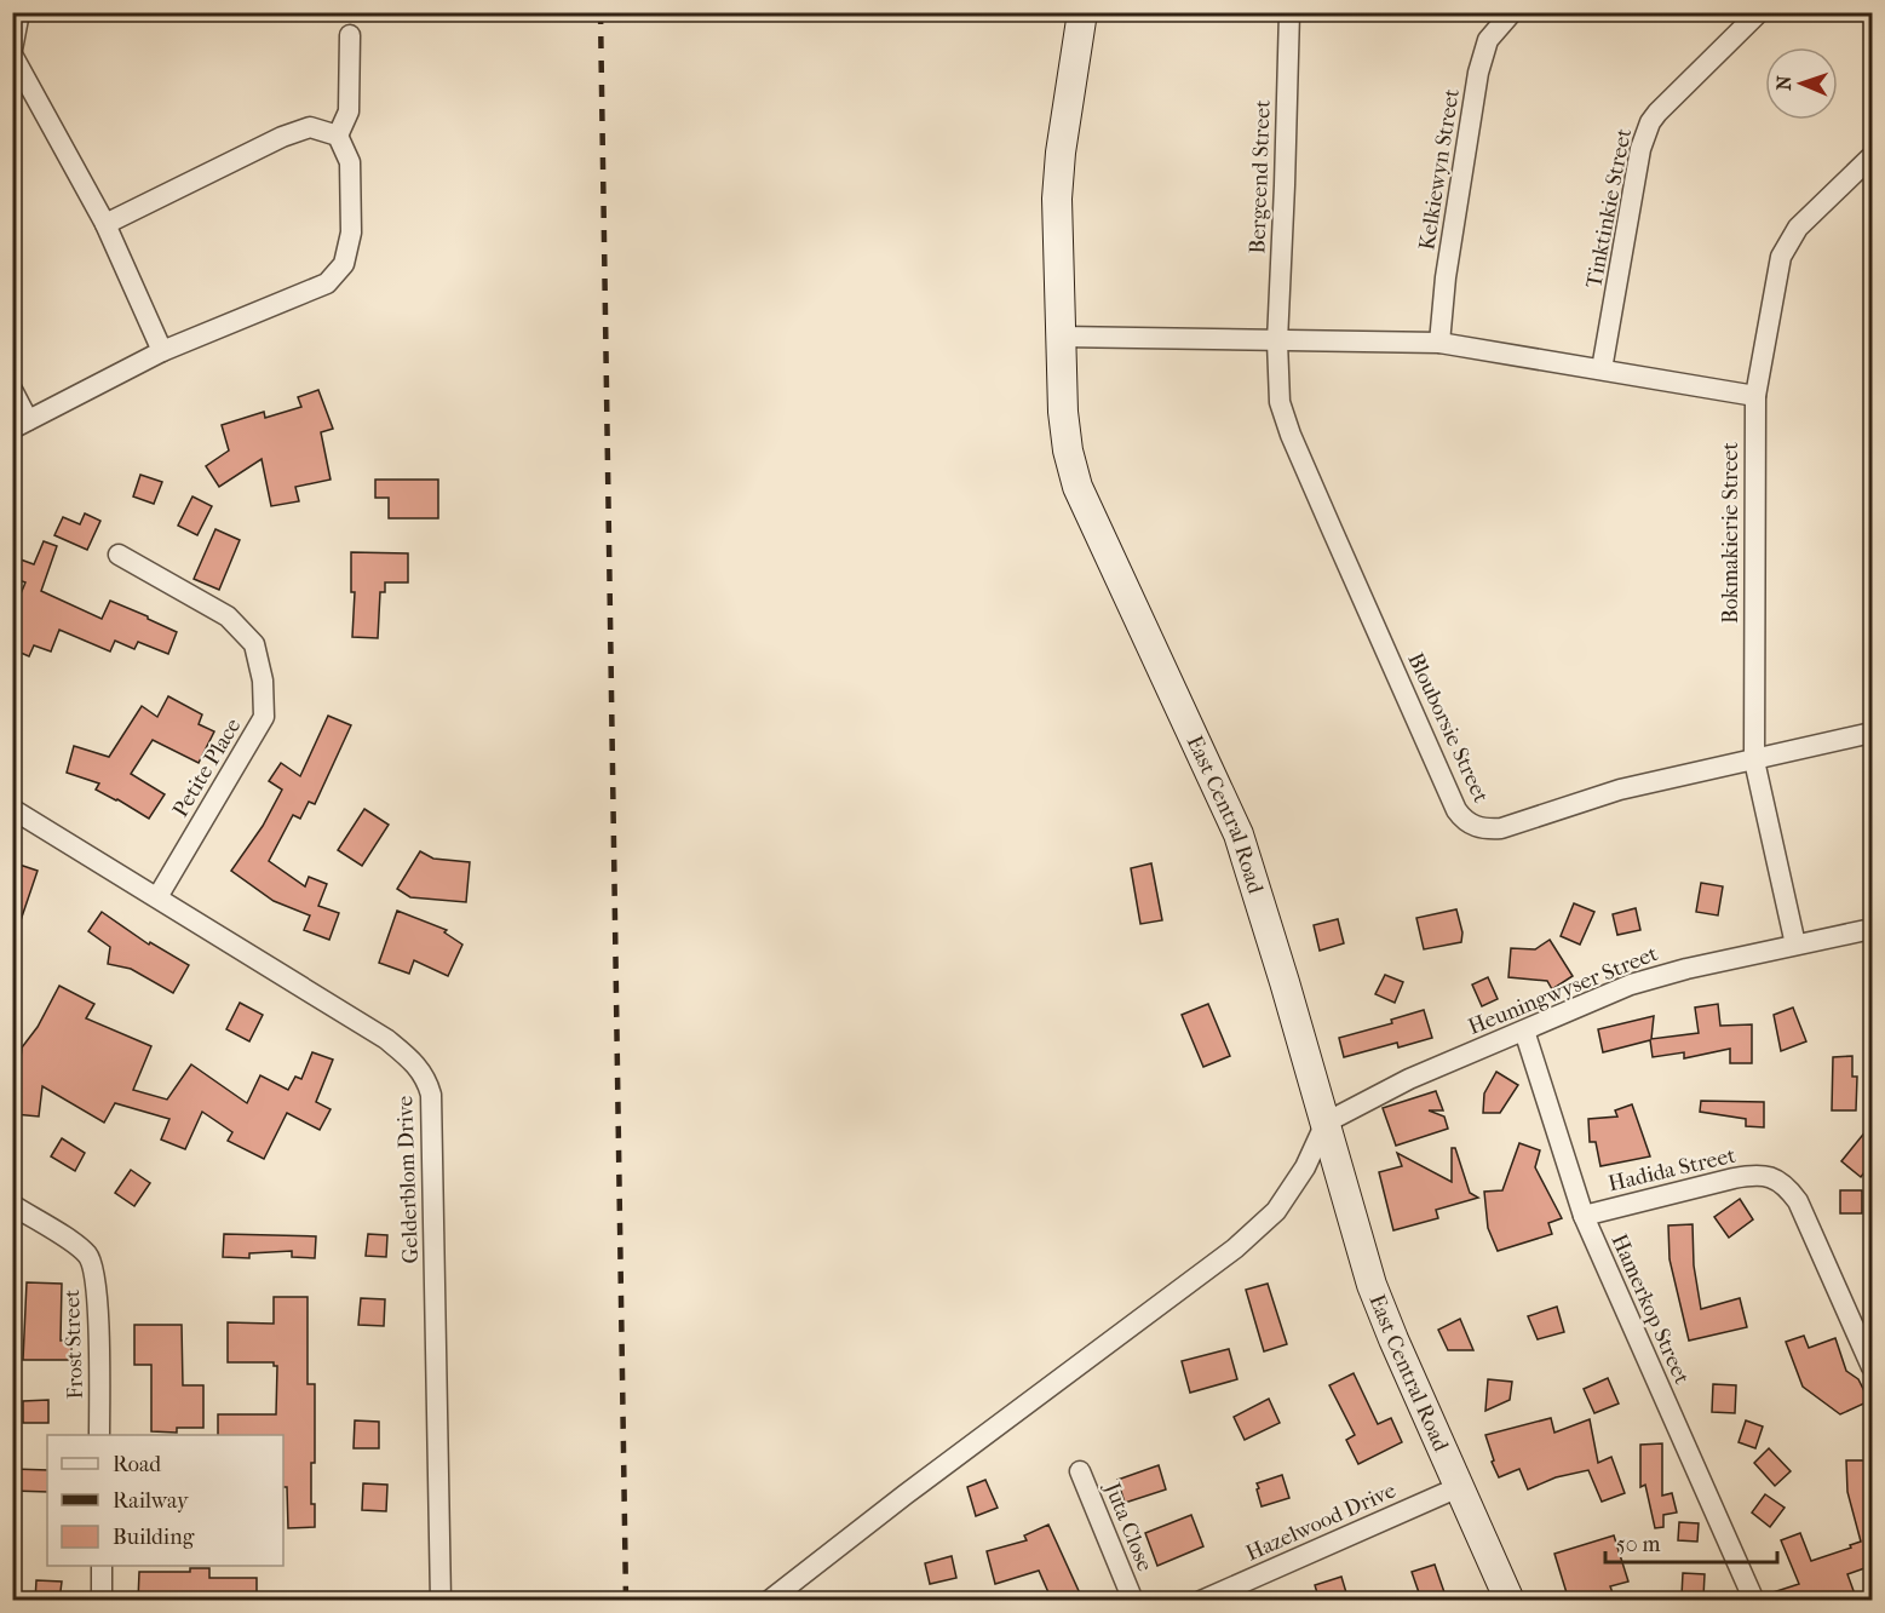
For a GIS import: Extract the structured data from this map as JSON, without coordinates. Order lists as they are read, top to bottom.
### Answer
{
  "streets": {
    "street": [
      "Kelkiewyn Street",
      "Bergeend Street",
      "Tinktinkie Street",
      "Bokmakierie Street",
      "Blouborsie Street",
      "Petite Place",
      "East Central Road",
      "Heuningwyser Street",
      "Hadida Street",
      "Gelderblom Drive",
      "Hamerkop Street",
      "Frost Street",
      "Hazelwood Drive",
      "Juta Close"
    ]
  },
  "crossings": [
    ["Bergeend Street", "Blouborsie Street"],
    ["Bokmakierie Street", "Blouborsie Street"],
    ["Bokmakierie Street", "Heuningwyser Street"],
    ["Petite Place", "Gelderblom Drive"],
    ["East Central Road", "Heuningwyser Street"],
    ["East Central Road", "Hazelwood Drive"],
    ["Heuningwyser Street", "Hamerkop Street"],
    ["Hadida Street", "Hamerkop Street"]
  ],
  "legend": ["Road", "Railway", "Building"],
  "scale_bar": "50 m",
  "north": "left"
}
